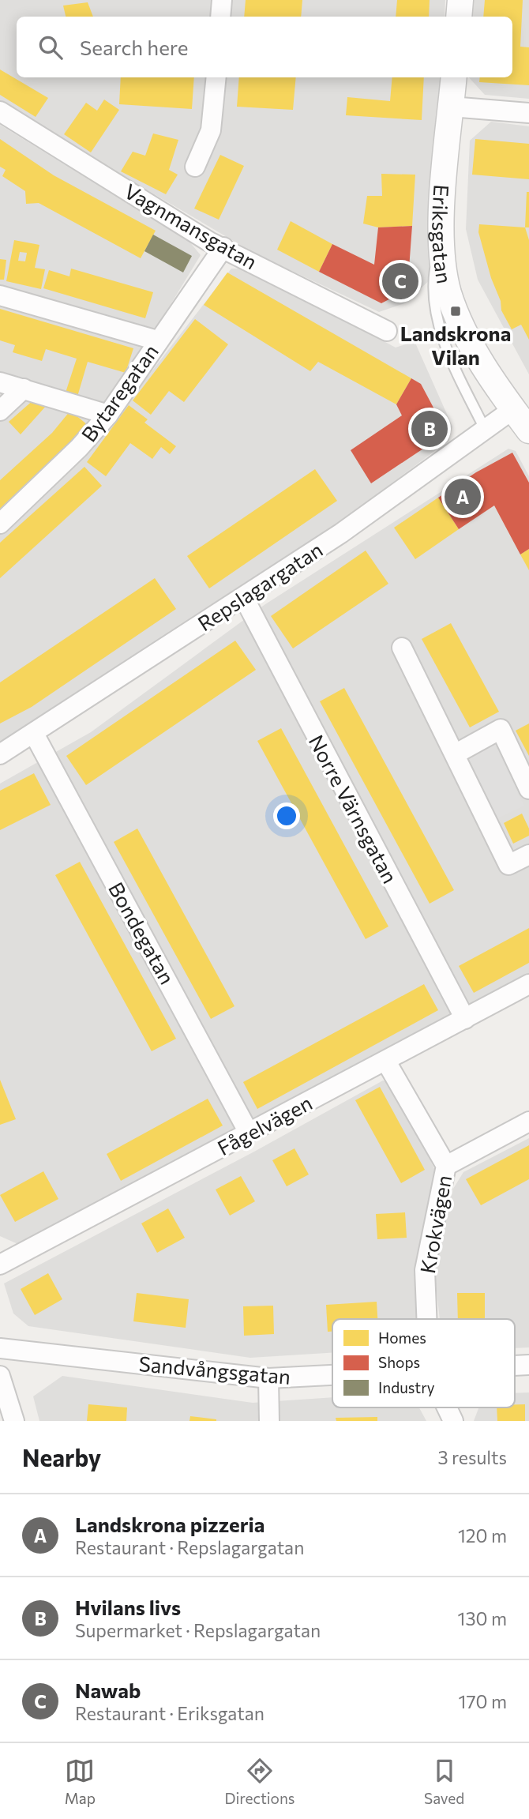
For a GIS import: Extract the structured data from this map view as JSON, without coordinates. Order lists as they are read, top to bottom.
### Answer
{
  "streets": {
    "street": [
      "Vagnmansgatan",
      "Eriksgatan",
      "Bytaregatan",
      "Repslagargatan",
      "Norre Värnsgatan",
      "Bondegatan",
      "Fågelvägen",
      "Krokvägen",
      "Sandvångsgatan"
    ]
  },
  "crossings": [
    ["Vagnmansgatan", "Bytaregatan"],
    ["Eriksgatan", "Repslagargatan"],
    ["Repslagargatan", "Norre Värnsgatan"],
    ["Repslagargatan", "Bondegatan"],
    ["Norre Värnsgatan", "Fågelvägen"],
    ["Bondegatan", "Fågelvägen"],
    ["Fågelvägen", "Krokvägen"]
  ],
  "places": {
    "transit": ["Landskrona Vilan"]
  },
  "legend": ["Homes", "Shops", "Industry"],
  "page": {
    "search": "Search here",
    "pins": ["C", "B", "A"],
    "heading": ["Nearby", "3 results"],
    "list": [
      {
        "mark": "A",
        "name": "Landskrona pizzeria",
        "note": "Restaurant · Repslagargatan",
        "value": "120 m"
      },
      {
        "mark": "B",
        "name": "Hvilans livs",
        "note": "Supermarket · Repslagargatan",
        "value": "130 m"
      },
      {
        "mark": "C",
        "name": "Nawab",
        "note": "Restaurant · Eriksgatan",
        "value": "170 m"
      }
    ],
    "nav": ["Map", "Directions", "Saved"]
  }
}
